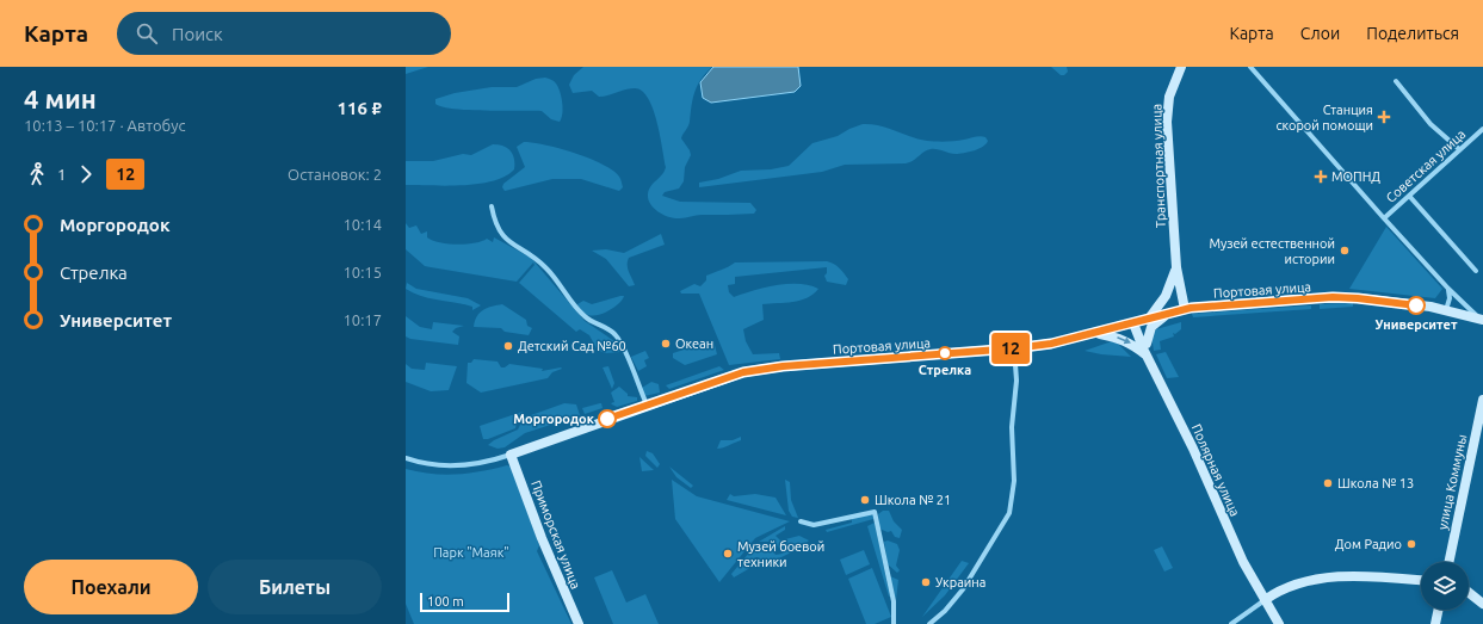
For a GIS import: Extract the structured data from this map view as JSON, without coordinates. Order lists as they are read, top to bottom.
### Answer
{
  "streets": {
    "street": [
      "Транспортная улица",
      "Советская улица",
      "Портовая улица",
      "Полярная улица",
      "улица Коммуны",
      "Приморская улица"
    ]
  },
  "crossings": [
    ["Транспортная улица", "Портовая улица"],
    ["Портовая улица", "Полярная улица"],
    ["Портовая улица", "Приморская улица"]
  ],
  "parks": ["Парк \"Маяк\""],
  "places": {
    "health": ["Станция скорой помощи", "МОПНД"],
    "other": [
      "Музей естественной истории",
      "Университет",
      "Океан",
      "Детский Сад №60",
      "Стрелка",
      "Моргородок",
      "Школа № 13",
      "Школа № 21",
      "Дом Радио",
      "Музей боевой техники",
      "Украина"
    ]
  },
  "lines": ["bus line 12"],
  "scale_bar": "100 m",
  "page": {
    "header": "Карта",
    "search": "Поиск",
    "nav": ["Карта", "Слои", "Поделиться"],
    "heading": ["4 мин", "10:13 – 10:17 · Автобус", "116 ₽"],
    "on_map": "12",
    "legs": ["1", "12", "Остановок: 2"],
    "list": [
      {
        "name": "Моргородок",
        "value": "10:14"
      },
      {
        "name": "Стрелка",
        "value": "10:15"
      },
      {
        "name": "Университет",
        "value": "10:17"
      }
    ],
    "buttons": ["Поехали", "Билеты"],
    "scale": "100 m"
  }
}
